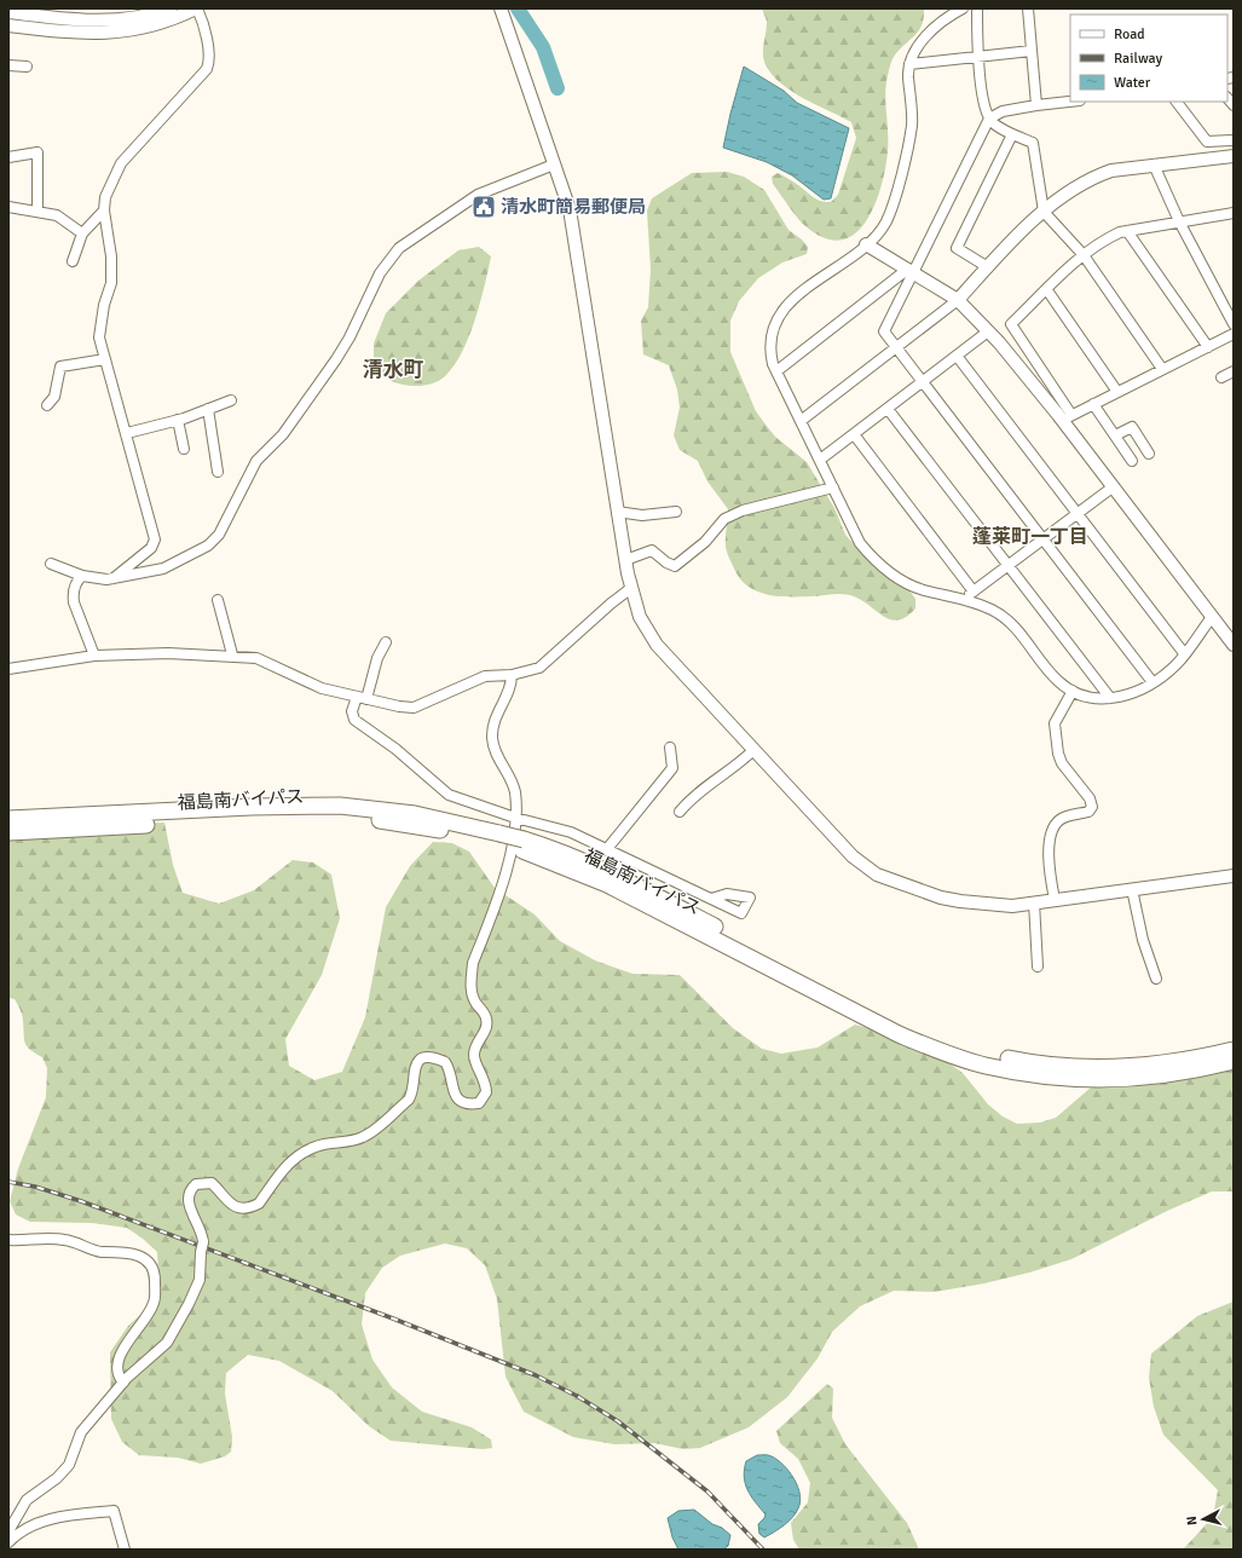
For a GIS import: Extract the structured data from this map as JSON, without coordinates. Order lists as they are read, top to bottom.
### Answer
{
  "streets": {
    "highway": ["福島南バイパス"]
  },
  "districts": ["清水町", "蓬莱町一丁目"],
  "places": {
    "public building": ["清水町簡易郵便局"]
  },
  "legend": ["Road", "Railway", "Water"],
  "north": "left"
}
